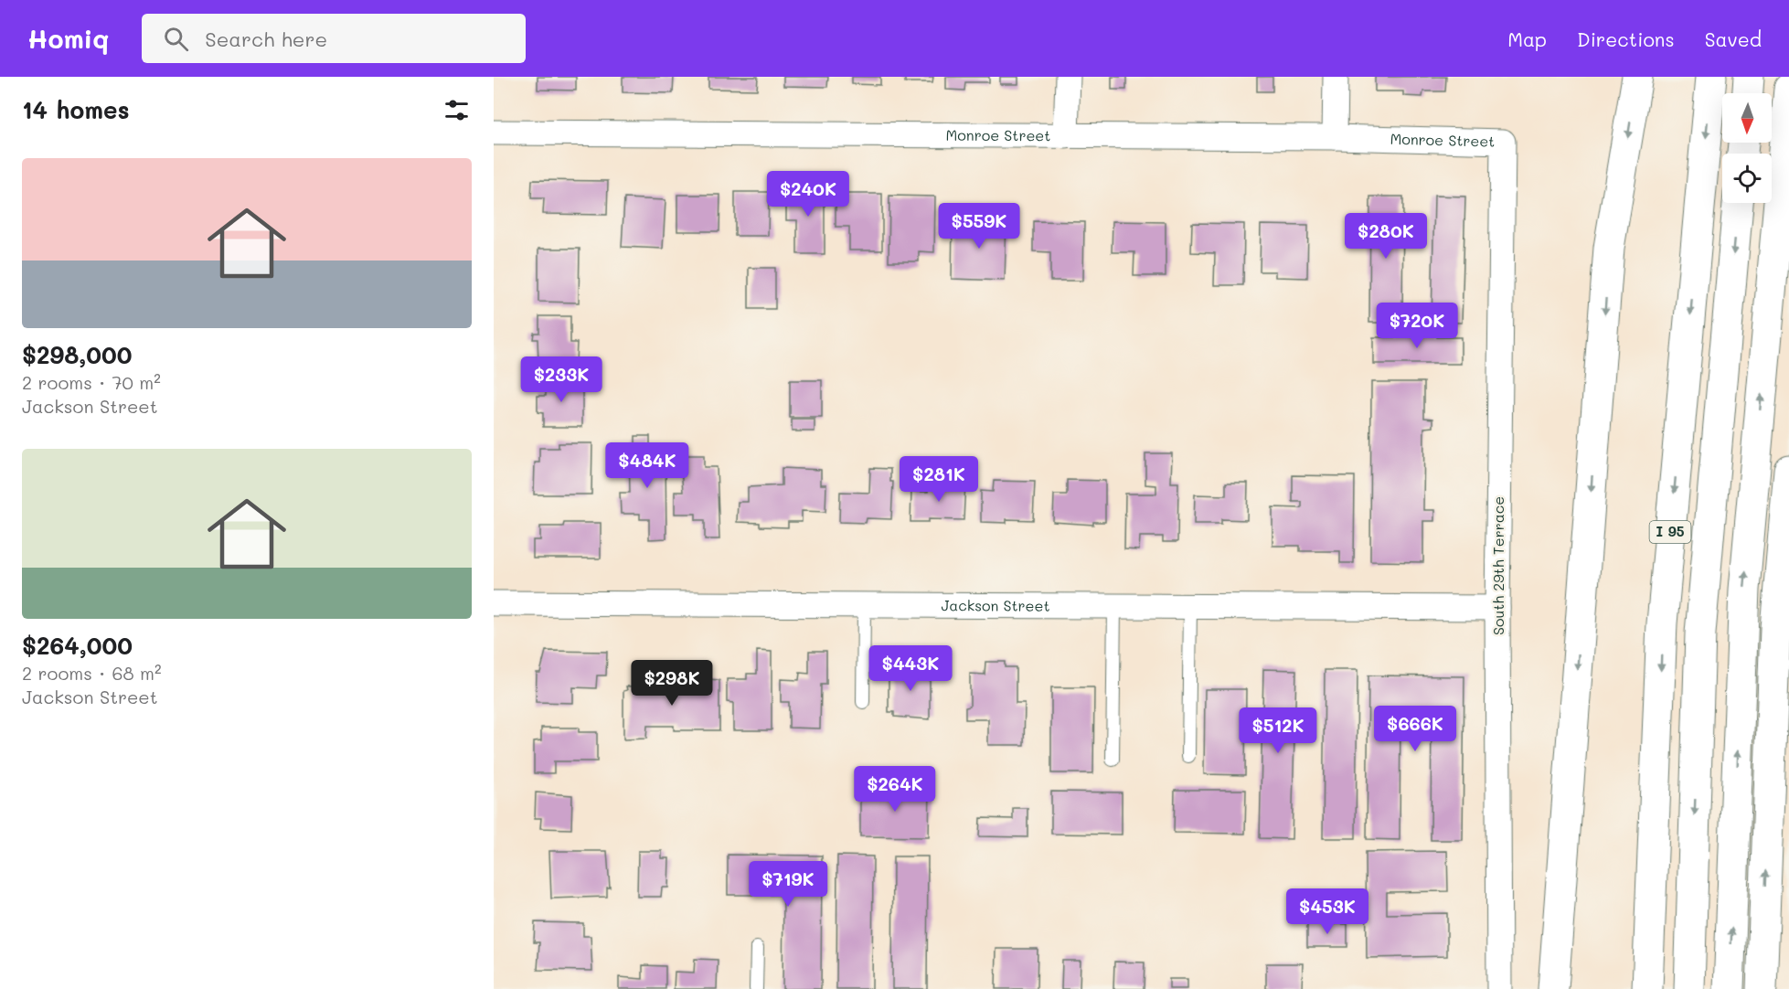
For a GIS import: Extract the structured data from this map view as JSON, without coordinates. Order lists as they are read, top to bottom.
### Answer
{
  "streets": {
    "highway": ["I 95"],
    "street": ["Monroe Street", "South 29th Terrace", "Jackson Street"]
  },
  "crossings": [
    ["Monroe Street", "South 29th Terrace"],
    ["South 29th Terrace", "Jackson Street"]
  ],
  "north": "bottom",
  "page": {
    "header": "Homiq",
    "search": "Search here",
    "nav": ["Map", "Directions", "Saved"],
    "heading": "14 homes",
    "list": [
      {
        "name": "$298,000",
        "note": "2 rooms · 70 m² · Jackson Street"
      },
      {
        "name": "$264,000",
        "note": "2 rooms · 68 m² · Jackson Street"
      }
    ],
    "price": [
      "$240K",
      "$559K",
      "$280K",
      "$720K",
      "$233K",
      "$484K",
      "$281K",
      "$443K",
      "$298K",
      "$666K",
      "$512K",
      "$264K",
      "$719K",
      "$453K"
    ]
  }
}
